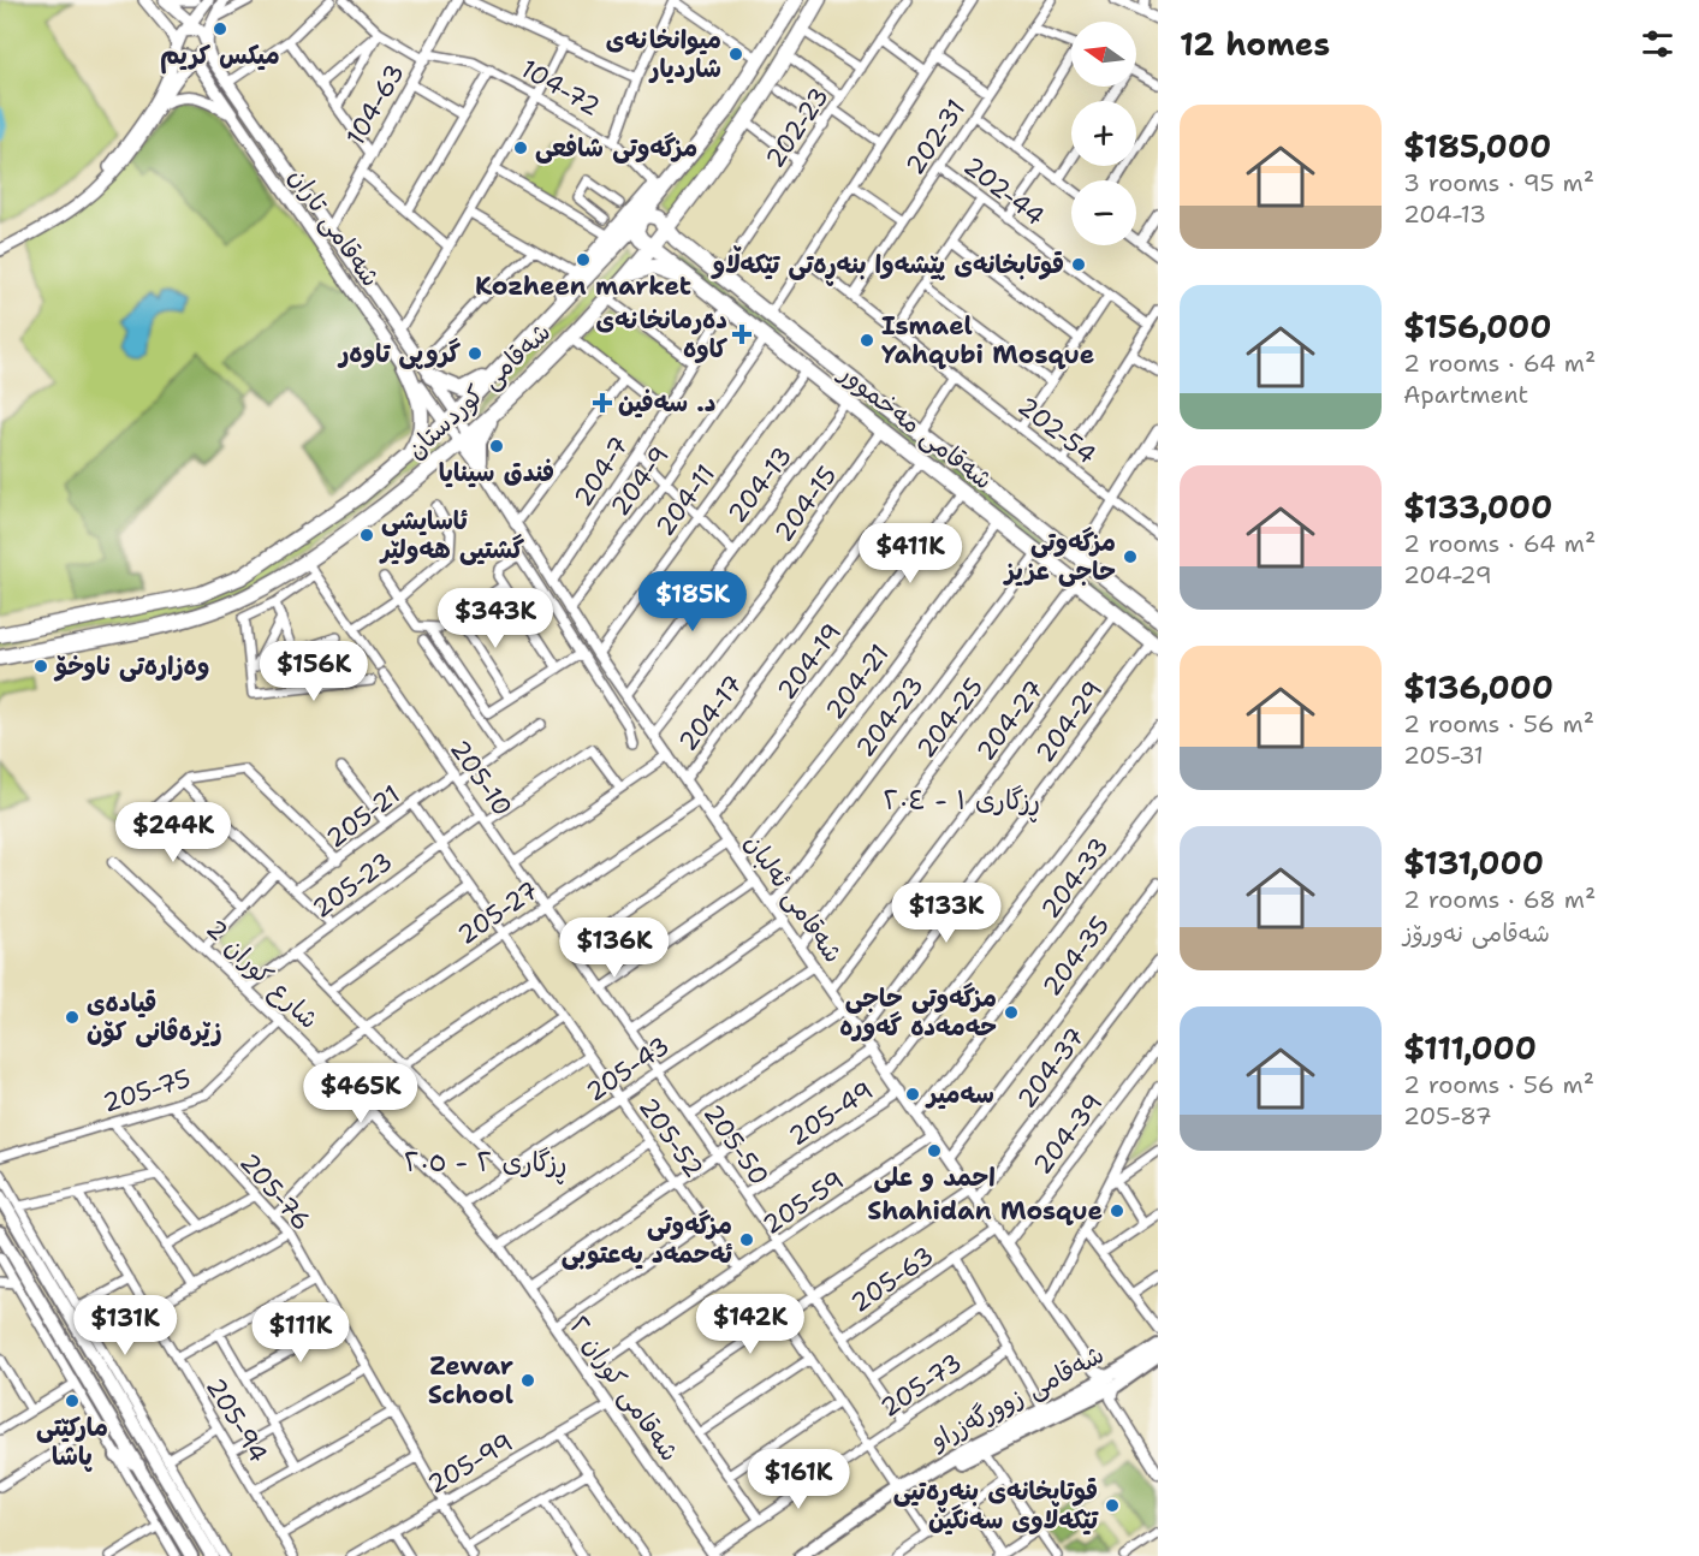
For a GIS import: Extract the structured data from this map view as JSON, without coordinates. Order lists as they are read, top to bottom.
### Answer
{
  "streets": {
    "highway": ["شەقامی کوردستان", "شەقامی مەخموور"],
    "main road": ["شەقامی تاران", "شەقامی زوورگەزراو"],
    "street": [
      "104-72",
      "104-63",
      "202-23",
      "202-31",
      "202-44",
      "202-54",
      "204-7",
      "204-9",
      "204-13",
      "204-11",
      "204-15",
      "204-19",
      "204-21",
      "204-17",
      "204-23",
      "204-25",
      "204-27",
      "204-29",
      "205-10",
      "205-21",
      "204-33",
      "205-23",
      "شەقامی ئەلبان",
      "205-27",
      "204-35",
      "شارع كوران 2",
      "204-37",
      "205-43",
      "205-75",
      "205-49",
      "204-39",
      "205-52",
      "205-50",
      "205-76",
      "205-59",
      "205-63",
      "205-73",
      "شەقامی کوران ٢",
      "205-94",
      "205-99"
    ]
  },
  "crossings": [
    ["104-72", "104-63"],
    ["104-72", "شەقامی کوردستان"],
    ["104-63", "شەقامی تاران"],
    ["202-23", "شەقامی مەخموور"],
    ["202-31", "202-44"],
    ["202-31", "202-54"],
    ["شەقامی تاران", "شەقامی کوردستان"],
    ["شەقامی تاران", "شەقامی ئەلبان"],
    ["شەقامی کوردستان", "شەقامی مەخموور"],
    ["شەقامی کوردستان", "205-10"],
    ["شەقامی کوردستان", "شەقامی ئەلبان"],
    ["شەقامی مەخموور", "204-7"],
    ["شەقامی مەخموور", "204-9"],
    ["شەقامی مەخموور", "204-13"],
    ["شەقامی مەخموور", "204-11"],
    ["شەقامی مەخموور", "204-15"],
    ["شەقامی مەخموور", "204-19"],
    ["شەقامی مەخموور", "204-21"],
    ["شەقامی مەخموور", "204-17"],
    ["شەقامی مەخموور", "204-23"],
    ["شەقامی مەخموور", "204-25"],
    ["شەقامی مەخموور", "204-27"],
    ["شەقامی مەخموور", "204-29"],
    ["204-7", "شەقامی ئەلبان"],
    ["204-9", "شەقامی ئەلبان"],
    ["204-13", "شەقامی ئەلبان"],
    ["204-11", "شەقامی ئەلبان"],
    ["204-15", "شەقامی ئەلبان"],
    ["204-19", "شەقامی ئەلبان"],
    ["204-21", "شەقامی ئەلبان"],
    ["204-17", "شەقامی ئەلبان"],
    ["204-23", "شەقامی ئەلبان"],
    ["204-25", "شەقامی ئەلبان"],
    ["204-27", "شەقامی ئەلبان"],
    ["204-29", "شەقامی ئەلبان"],
    ["205-10", "205-21"],
    ["205-10", "205-23"],
    ["205-10", "205-27"],
    ["205-10", "205-50"],
    ["205-21", "205-52"],
    ["204-33", "شەقامی ئەلبان"],
    ["205-23", "شارع كوران 2"],
    ["205-23", "205-52"],
    ["شەقامی ئەلبان", "205-27"],
    ["شەقامی ئەلبان", "204-35"],
    ["شەقامی ئەلبان", "204-37"],
    ["شەقامی ئەلبان", "205-43"],
    ["شەقامی ئەلبان", "205-49"],
    ["شەقامی ئەلبان", "204-39"],
    ["شەقامی ئەلبان", "205-59"],
    ["شەقامی ئەلبان", "205-63"],
    ["شەقامی ئەلبان", "شەقامی زوورگەزراو"],
    ["205-27", "شارع كوران 2"],
    ["205-27", "205-52"],
    ["شارع كوران 2", "205-43"],
    ["شارع كوران 2", "205-75"],
    ["شارع كوران 2", "شەقامی کوران ٢"],
    ["204-37", "205-50"],
    ["205-43", "205-52"],
    ["205-43", "205-50"],
    ["205-75", "205-76"],
    ["205-49", "205-50"],
    ["205-52", "205-59"],
    ["205-50", "205-59"],
    ["205-50", "205-63"],
    ["205-50", "205-73"],
    ["205-76", "205-99"],
    ["205-59", "شەقامی کوران ٢"],
    ["205-73", "شەقامی کوران ٢"],
    ["شەقامی کوران ٢", "205-99"]
  ],
  "districts": ["ڕزگاری ١ - ٢٠٤", "ڕزگاری ٢ - ٢٠٥"],
  "places": {
    "other": [
      "ميكس كريم",
      "میوانخانەی شاردیار",
      "مزگەوتی شافعی",
      "Kozheen market",
      "قوتابخانەی پێشەوا بنەڕەتی تێکەڵاو",
      "Ismael Yahqubi Mosque",
      "گروپی تاوەر",
      "فندق سينايا",
      "ئاسایشی گشتیی هەولێر",
      "مزگەوتی حاجی عزیز",
      "وەزارەتی ناوخۆ",
      "مزگه‌وتی حاجی حه‌مه‌ده‌ گه‌وره",
      "قیادەی زێرەڤانی کۆن",
      "سەمیر",
      "احمد و علی",
      "Shahidan Mosque",
      "مزگەوتی ئەحمەد یەعتوبی",
      "Zewar School",
      "مارکێتی پاشا",
      "قوتابخانەی بنەڕەتیی تێکەڵاوی سەنگین"
    ],
    "health": ["دەرمانخانەی کاوە", "د. سەفین"]
  },
  "north": "left",
  "page": {
    "heading": "12 homes",
    "map_buttons": ["+", "−"],
    "list": [
      {
        "name": "$185,000",
        "note": "3 rooms · 95 m² · 204-13"
      },
      {
        "name": "$156,000",
        "note": "2 rooms · 64 m² · Apartment"
      },
      {
        "name": "$133,000",
        "note": "2 rooms · 64 m² · 204-29"
      },
      {
        "name": "$136,000",
        "note": "2 rooms · 56 m² · 205-31"
      },
      {
        "name": "$131,000",
        "note": "2 rooms · 68 m² · شەقامی نەورۆز"
      },
      {
        "name": "$111,000",
        "note": "2 rooms · 56 m² · 205-87"
      }
    ],
    "price": [
      "$411K",
      "$185K",
      "$343K",
      "$156K",
      "$244K",
      "$133K",
      "$136K",
      "$465K",
      "$142K",
      "$131K",
      "$111K",
      "$161K"
    ]
  }
}
